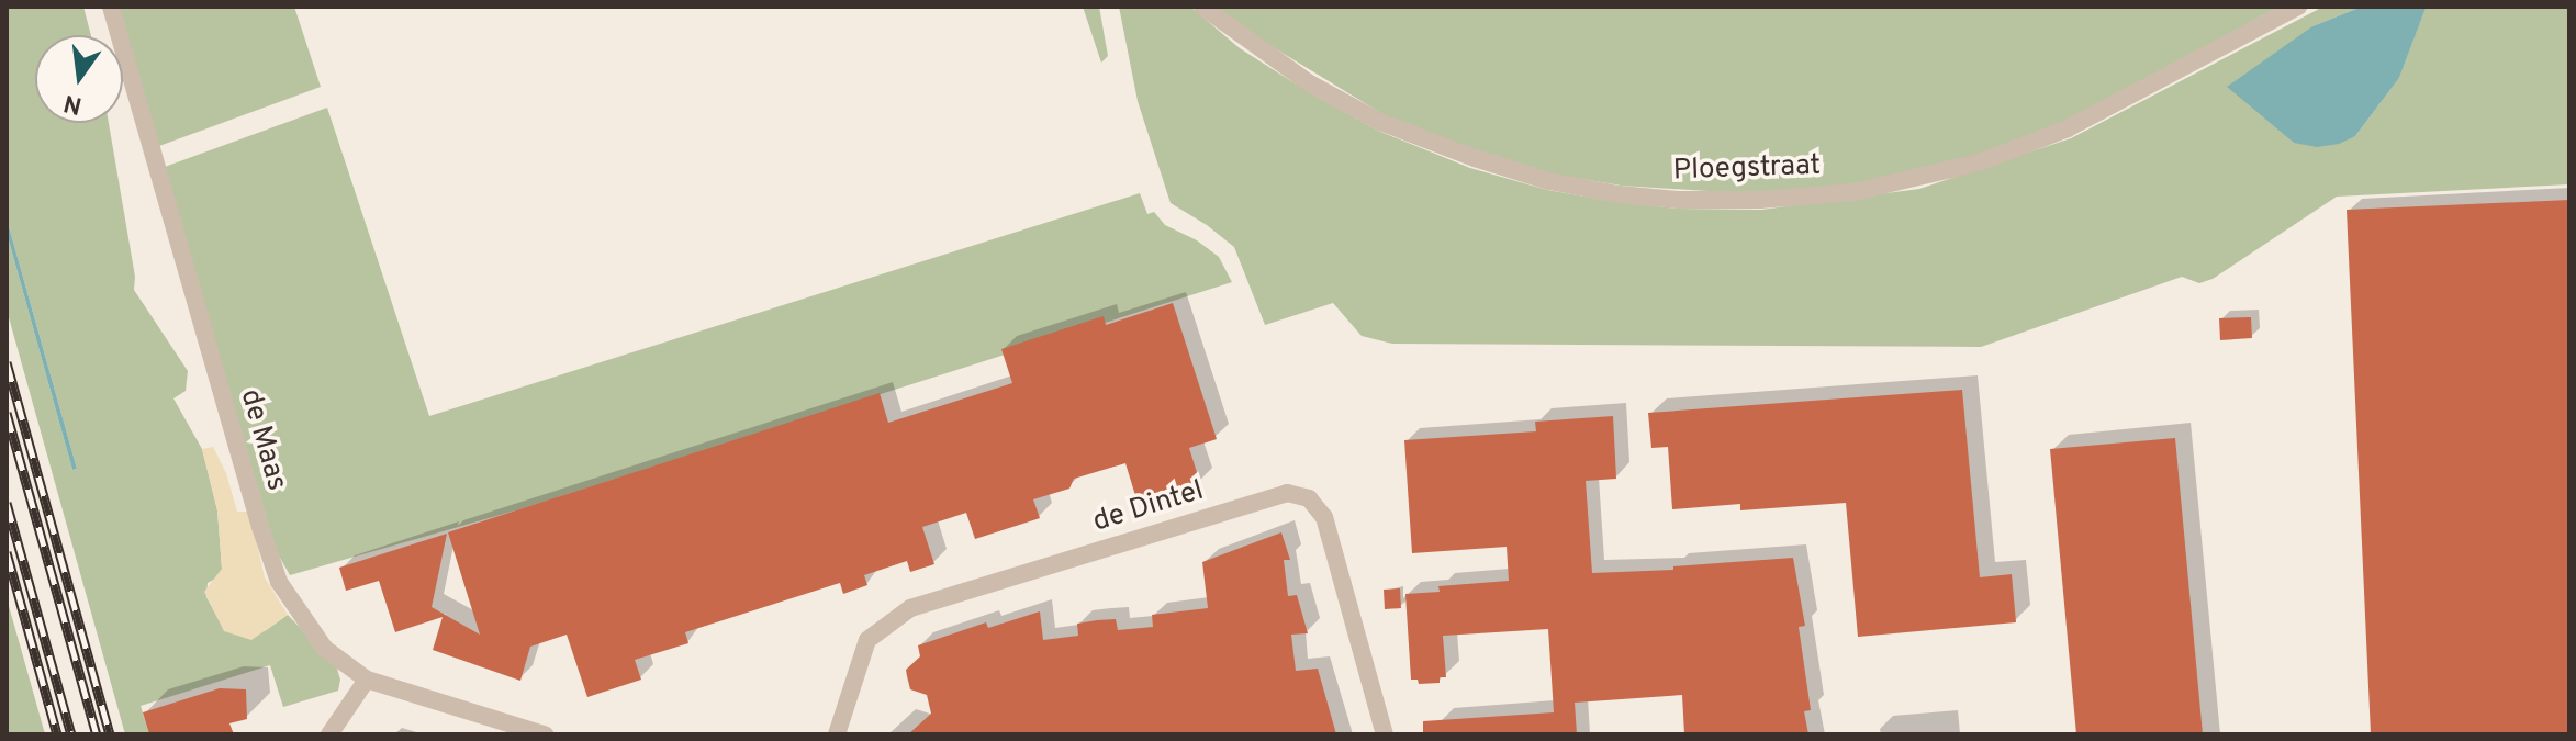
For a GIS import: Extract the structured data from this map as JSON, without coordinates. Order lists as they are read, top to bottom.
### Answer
{
  "streets": {
    "street": ["Ploegstraat", "de Maas", "de Dintel"]
  },
  "north": "bottom"
}
